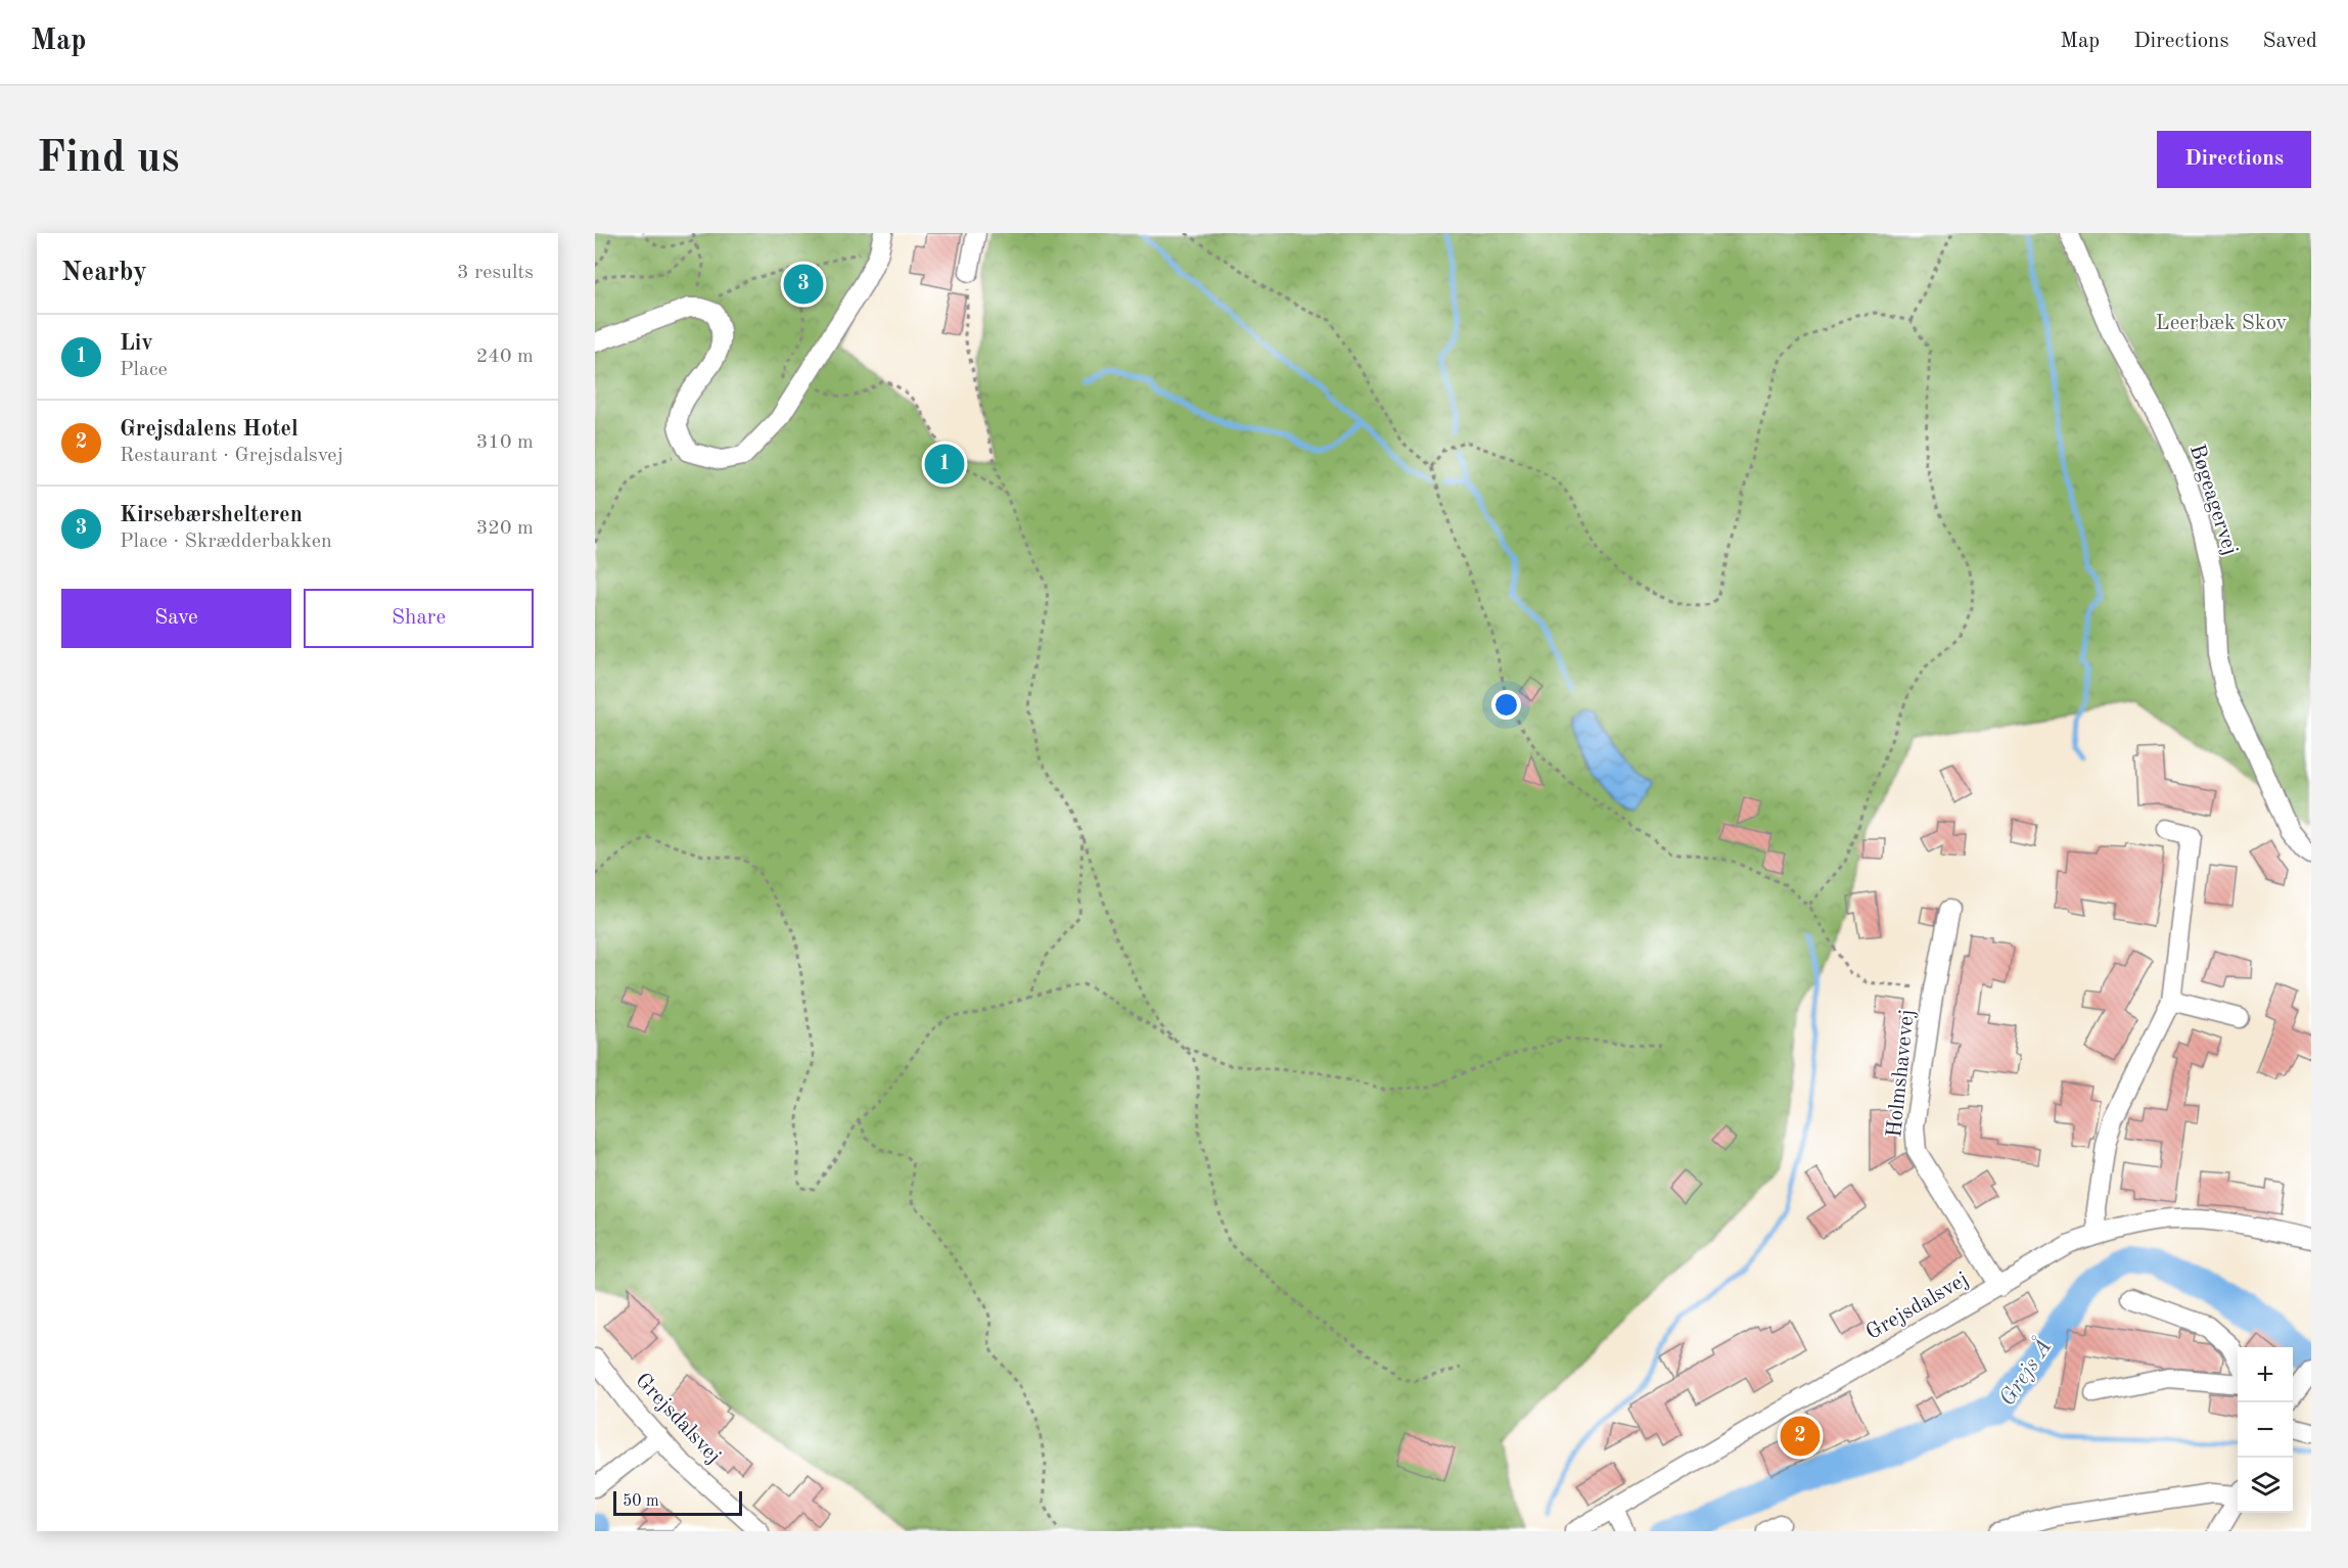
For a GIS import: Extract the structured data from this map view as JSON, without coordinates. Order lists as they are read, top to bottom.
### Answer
{
  "streets": {
    "street": ["Bøgeagervej", "Holmshavevej", "Grejsdalsvej"]
  },
  "crossings": [
    ["Holmshavevej", "Grejsdalsvej"]
  ],
  "water": ["Grejs Å"],
  "parks": ["Leerbæk Skov"],
  "scale_bar": "50 m",
  "page": {
    "header": "Map",
    "nav": ["Map", "Directions", "Saved"],
    "buttons": [
      "Directions",
      ["Save", "Share"]
    ],
    "title": "Find us",
    "heading": ["Nearby", "3 results"],
    "pins": ["3", "1", "2"],
    "list": [
      {
        "mark": "1",
        "name": "Liv",
        "note": "Place",
        "value": "240 m"
      },
      {
        "mark": "2",
        "name": "Grejsdalens Hotel",
        "note": "Restaurant · Grejsdalsvej",
        "value": "310 m"
      },
      {
        "mark": "3",
        "name": "Kirsebærshelteren",
        "note": "Place · Skrædderbakken",
        "value": "320 m"
      }
    ],
    "map_buttons": ["+", "−"],
    "scale": "50 m"
  }
}
